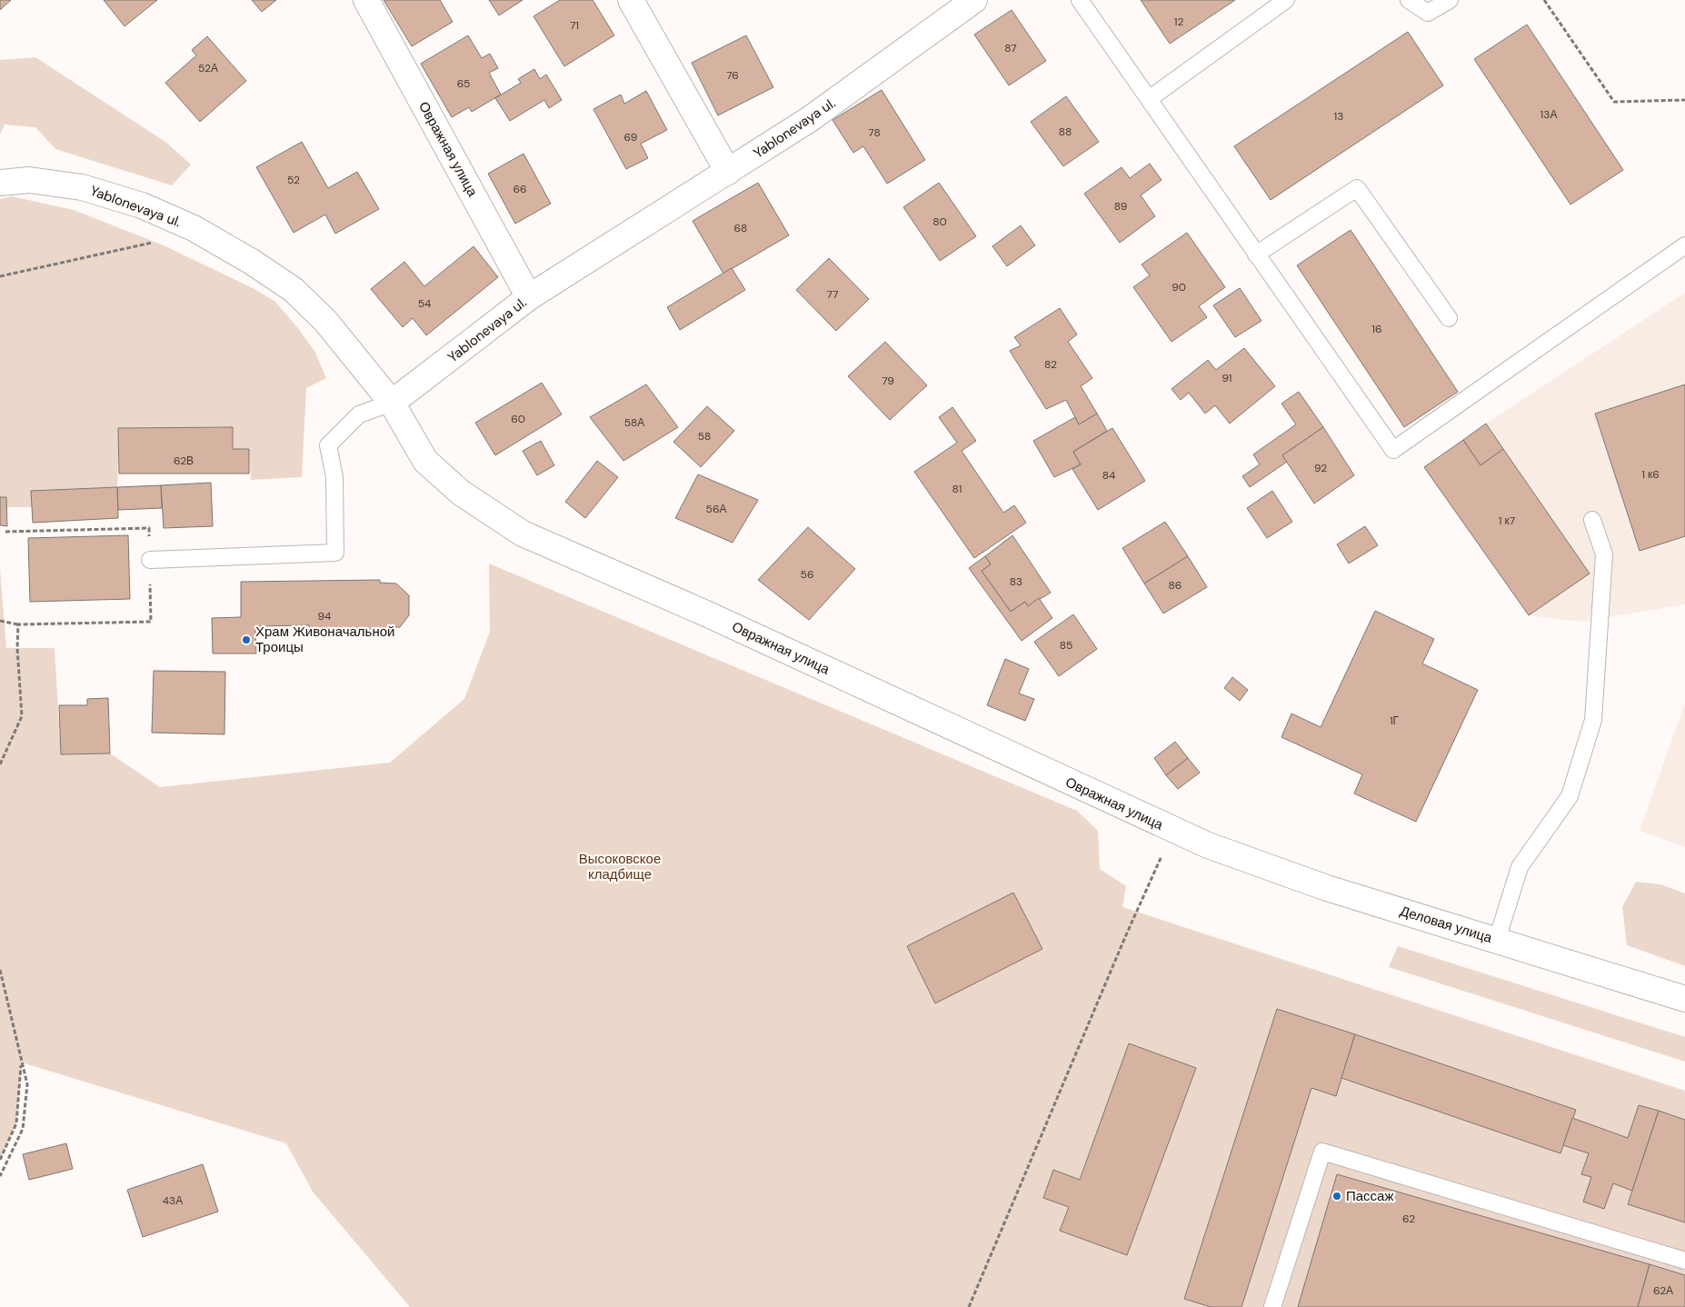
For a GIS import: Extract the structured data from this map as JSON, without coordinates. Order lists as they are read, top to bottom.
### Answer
{
  "streets": {
    "street": ["Yablonevaya ul.", "Овражная улица", "Деловая улица"]
  },
  "crossings": [
    ["Yablonevaya ul.", "Овражная улица"],
    ["Овражная улица", "Деловая улица"]
  ],
  "parks": ["Высоковское кладбище"],
  "places": ["Храм Живоначальной Троицы", "Пассаж"],
  "house_numbers": [
    "12",
    "71",
    "87",
    "52А",
    "76",
    "65",
    "13А",
    "13",
    "88",
    "78",
    "69",
    "52",
    "66",
    "89",
    "80",
    "68",
    "90",
    "77",
    "54",
    "16",
    "82",
    "91",
    "79",
    "60",
    "58А",
    "58",
    "62В",
    "92",
    "1 к6",
    "84",
    "81",
    "56А",
    "1 к7",
    "56",
    "83",
    "86",
    "94",
    "85",
    "1Г",
    "43А",
    "62",
    "62А"
  ]
}
